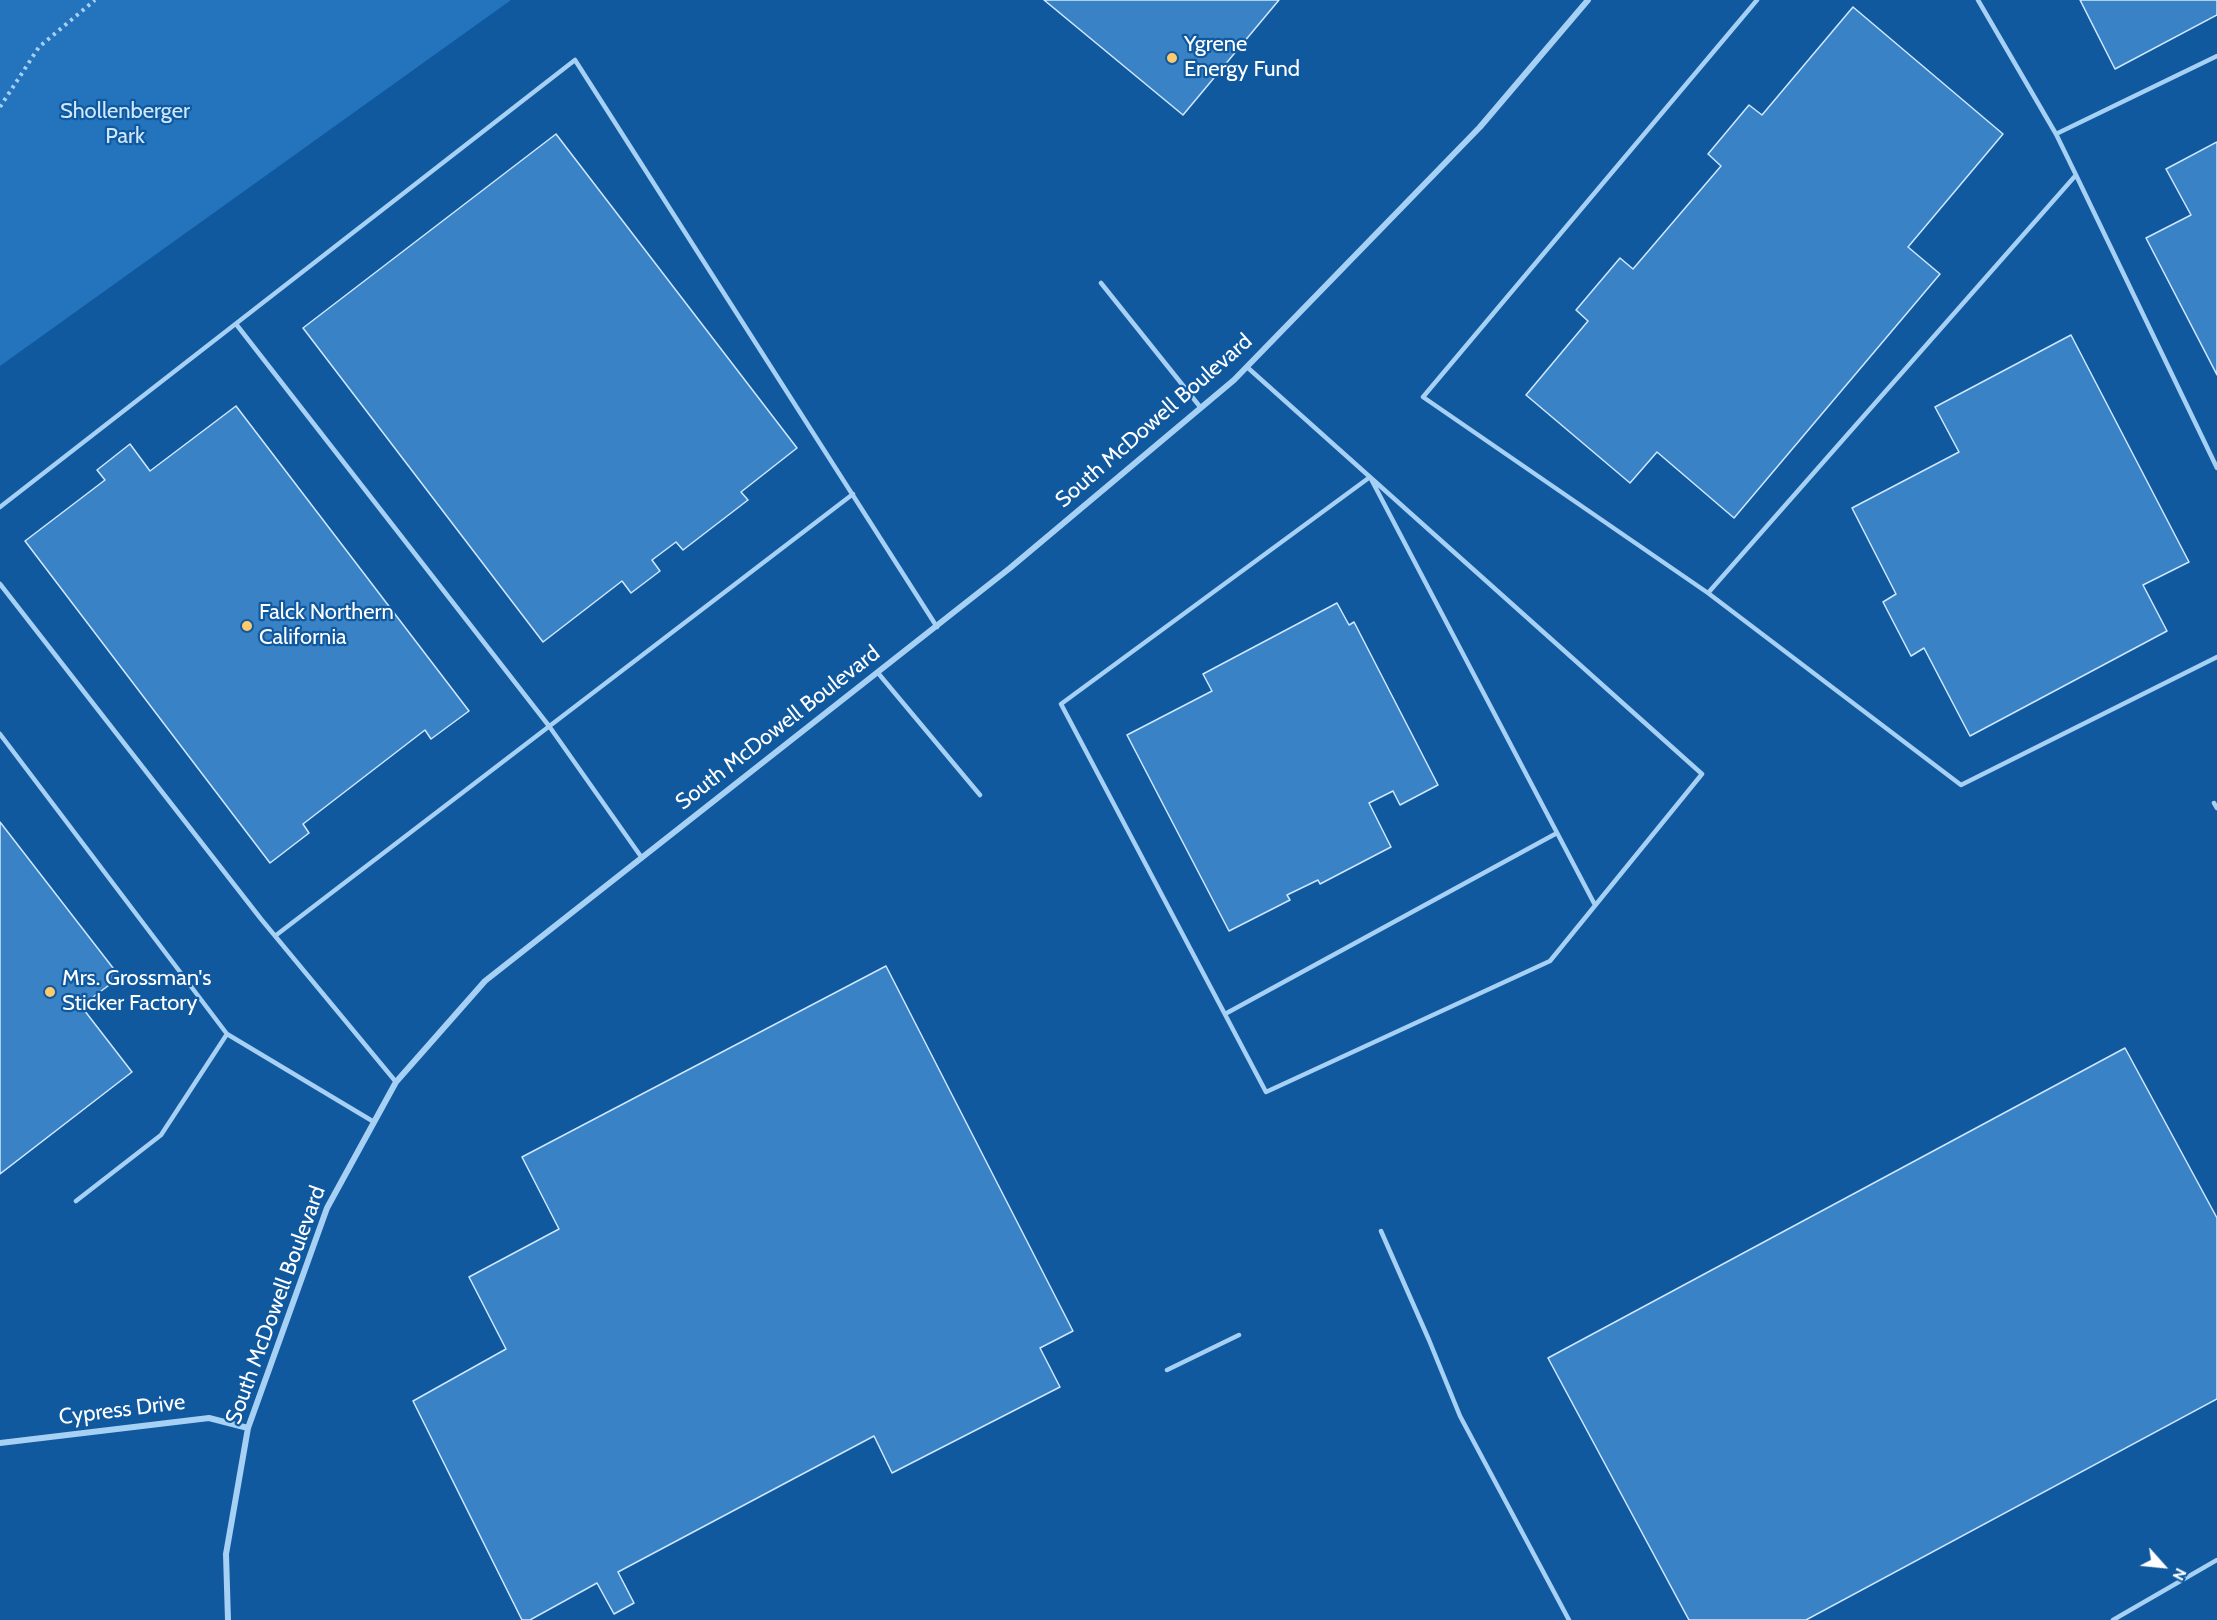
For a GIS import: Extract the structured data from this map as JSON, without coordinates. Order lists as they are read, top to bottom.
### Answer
{
  "streets": {
    "street": ["South McDowell Boulevard", "Cypress Drive"]
  },
  "crossings": [
    ["South McDowell Boulevard", "Cypress Drive"]
  ],
  "parks": ["Shollenberger Park"],
  "places": ["Ygrene Energy Fund", "Falck Northern California", "Mrs. Grossman's Sticker Factory"],
  "north": "bottom right"
}
